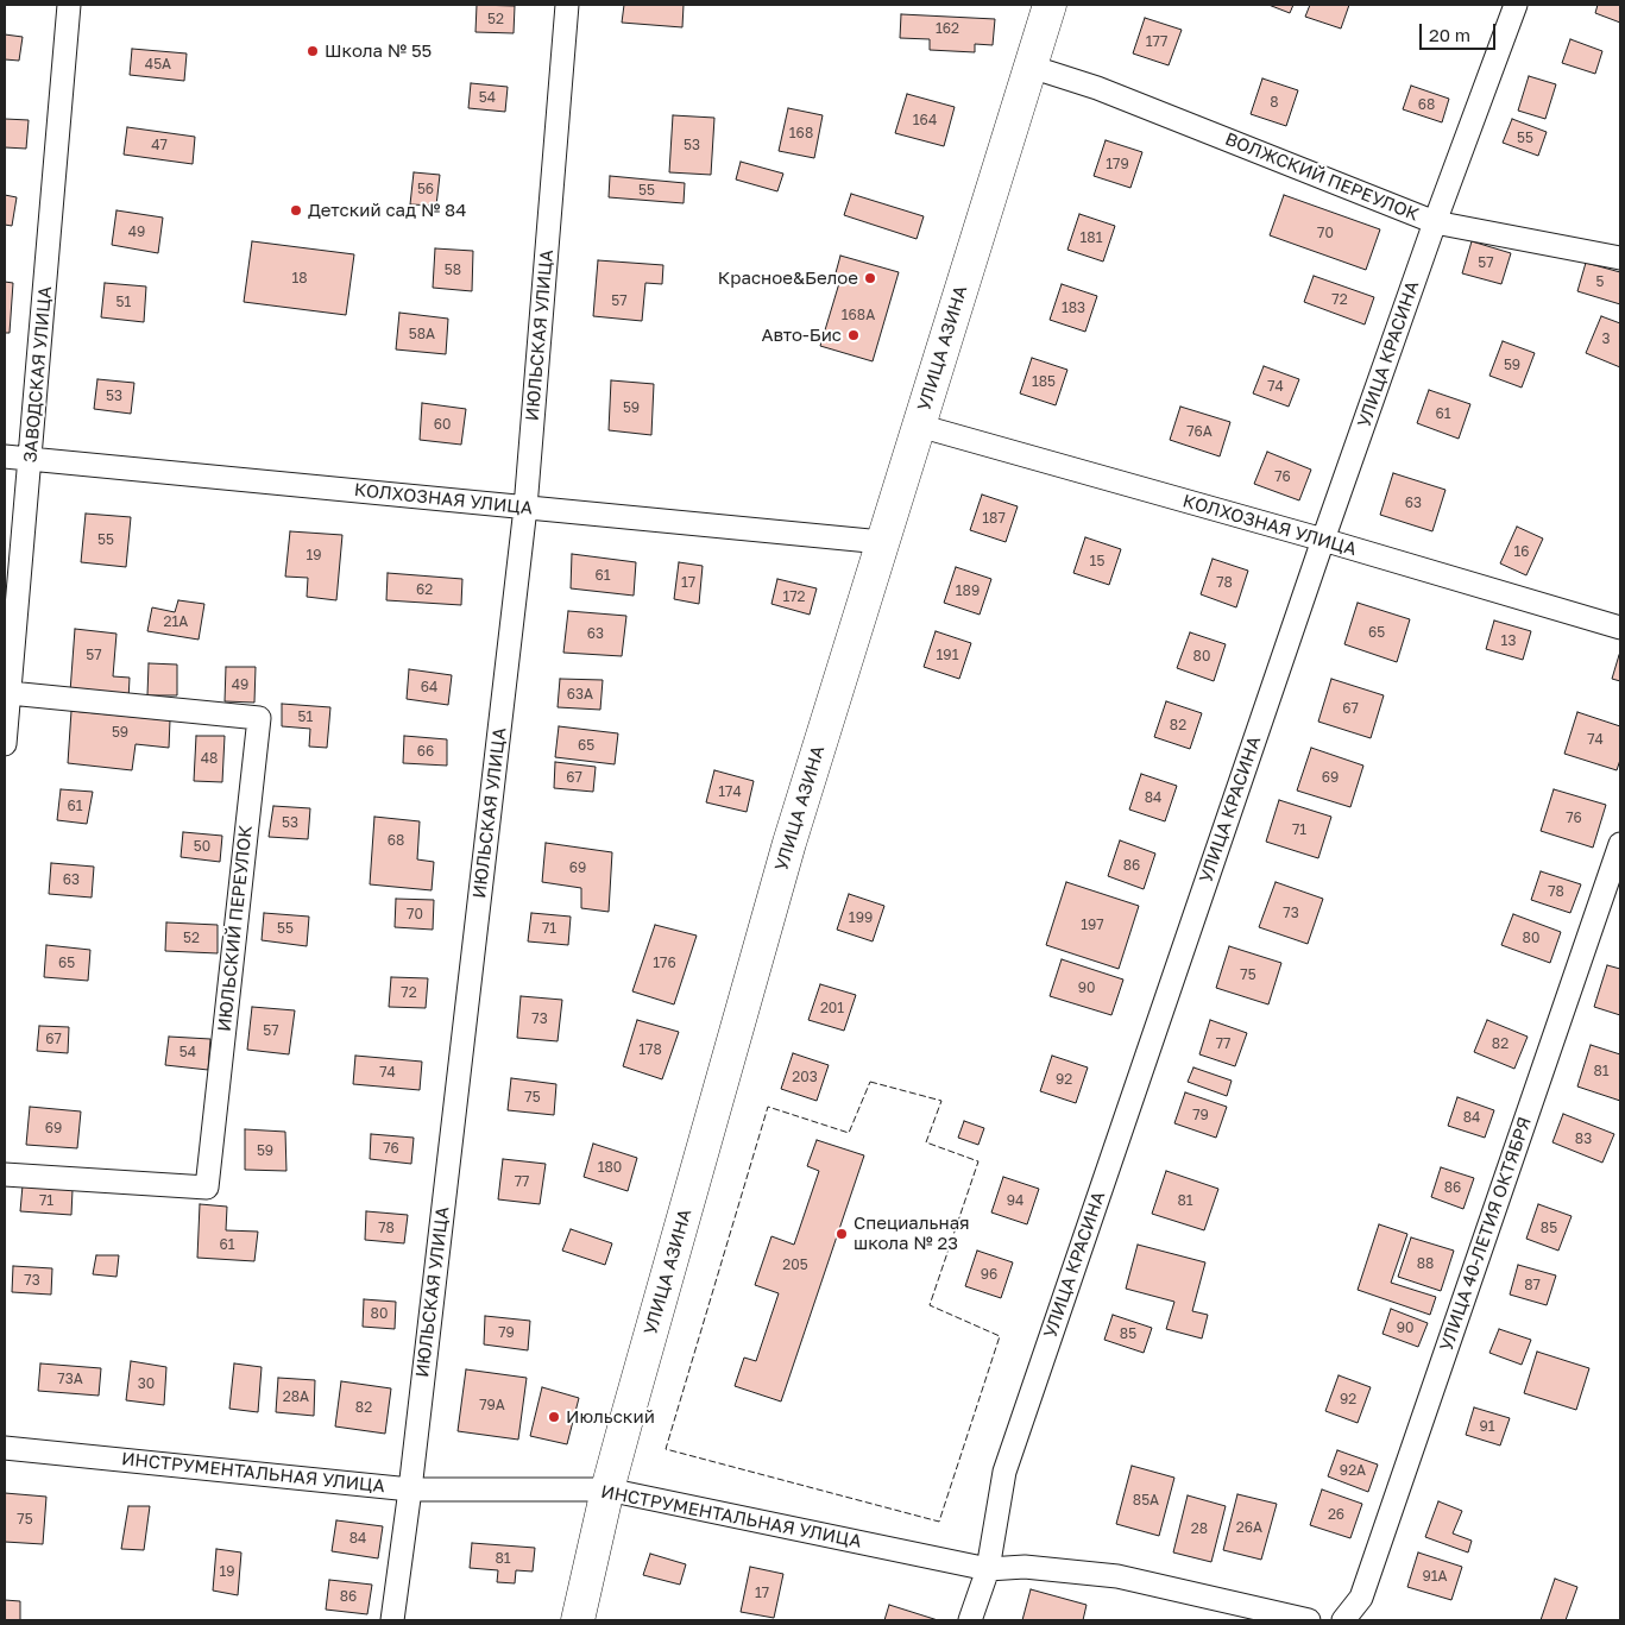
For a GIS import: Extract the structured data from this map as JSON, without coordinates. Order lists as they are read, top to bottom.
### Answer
{
  "streets": {
    "main road": ["УЛИЦА АЗИНА"],
    "street": [
      "ВОЛЖСКИЙ ПЕРЕУЛОК",
      "ИЮЛЬСКАЯ УЛИЦА",
      "УЛИЦА КРАСИНА",
      "ЗАВОДСКАЯ УЛИЦА",
      "КОЛХОЗНАЯ УЛИЦА",
      "ИЮЛЬСКИЙ ПЕРЕУЛОК",
      "УЛИЦА 40-ЛЕТИЯ ОКТЯБРЯ",
      "ИНСТРУМЕНТАЛЬНАЯ УЛИЦА"
    ]
  },
  "crossings": [
    ["ВОЛЖСКИЙ ПЕРЕУЛОК", "УЛИЦА АЗИНА"],
    ["ВОЛЖСКИЙ ПЕРЕУЛОК", "УЛИЦА КРАСИНА"],
    ["ИЮЛЬСКАЯ УЛИЦА", "КОЛХОЗНАЯ УЛИЦА"],
    ["ИЮЛЬСКАЯ УЛИЦА", "ИНСТРУМЕНТАЛЬНАЯ УЛИЦА"],
    ["УЛИЦА АЗИНА", "КОЛХОЗНАЯ УЛИЦА"],
    ["УЛИЦА АЗИНА", "ИНСТРУМЕНТАЛЬНАЯ УЛИЦА"],
    ["УЛИЦА КРАСИНА", "КОЛХОЗНАЯ УЛИЦА"],
    ["УЛИЦА КРАСИНА", "ИНСТРУМЕНТАЛЬНАЯ УЛИЦА"],
    ["ЗАВОДСКАЯ УЛИЦА", "КОЛХОЗНАЯ УЛИЦА"],
    ["ЗАВОДСКАЯ УЛИЦА", "ИЮЛЬСКИЙ ПЕРЕУЛОК"]
  ],
  "places": [
    "Школа № 55",
    "Детский сад № 84",
    "Красное&Белое",
    "Авто-Бис",
    "Специальная школа № 23",
    "Июльский"
  ],
  "house_numbers": [
    "52",
    "162",
    "177",
    "45А",
    "54",
    "8",
    "68",
    "164",
    "168",
    "55",
    "47",
    "53",
    "179",
    "56",
    "55",
    "49",
    "70",
    "181",
    "57",
    "58",
    "18",
    "5",
    "72",
    "57",
    "51",
    "183",
    "168А",
    "58А",
    "3",
    "59",
    "185",
    "74",
    "53",
    "59",
    "61",
    "60",
    "76А",
    "76",
    "63",
    "187",
    "55",
    "16",
    "19",
    "15",
    "61",
    "17",
    "78",
    "62",
    "189",
    "172",
    "21А",
    "65",
    "63",
    "13",
    "57",
    "191",
    "80",
    "49",
    "64",
    "63А",
    "67",
    "51",
    "82",
    "59",
    "74",
    "65",
    "66",
    "48",
    "67",
    "69",
    "174",
    "84",
    "61",
    "76",
    "53",
    "71",
    "68",
    "50",
    "86",
    "69",
    "63",
    "78",
    "73",
    "70",
    "199",
    "197",
    "55",
    "71",
    "52",
    "80",
    "65",
    "176",
    "75",
    "90",
    "72",
    "201",
    "73",
    "57",
    "67",
    "77",
    "82",
    "178",
    "54",
    "81",
    "74",
    "203",
    "92",
    "75",
    "79",
    "84",
    "69",
    "83",
    "76",
    "59",
    "180",
    "77",
    "86",
    "71",
    "94",
    "81",
    "78",
    "85",
    "61",
    "88",
    "205",
    "96",
    "73",
    "87",
    "80",
    "90",
    "79",
    "85",
    "73А",
    "30",
    "28А",
    "92",
    "79А",
    "82",
    "91",
    "92А",
    "85А",
    "26",
    "75",
    "26А",
    "28",
    "84",
    "81",
    "19",
    "91А",
    "17",
    "86"
  ],
  "scale_bar": "20 m"
}
